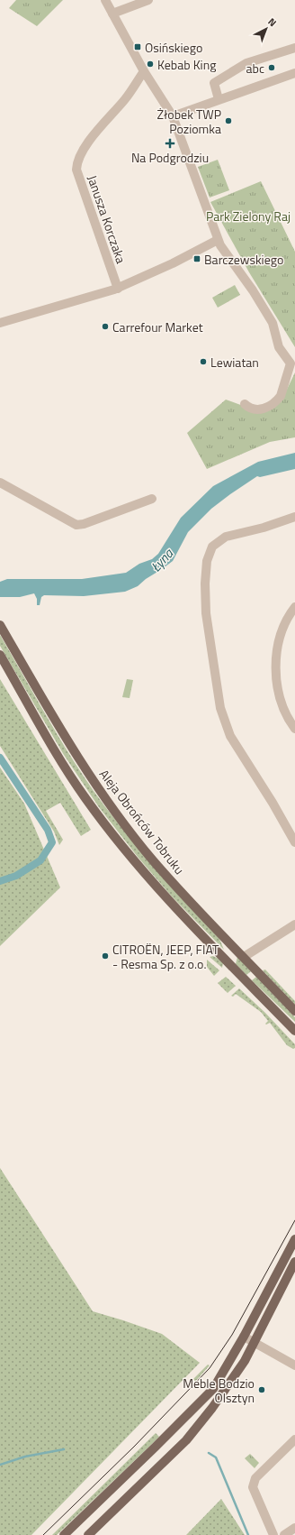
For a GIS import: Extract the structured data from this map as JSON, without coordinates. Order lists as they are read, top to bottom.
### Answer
{
  "streets": {
    "main road": ["Aleja Obrońców Tobruku"],
    "street": ["Janusza Korczaka"]
  },
  "water": ["Łyna"],
  "parks": ["Park Zielony Raj"],
  "places": {
    "transit": ["Osińskiego", "Barczewskiego"],
    "other": [
      "Kebab King",
      "abc",
      "Żłobek TWP Poziomka",
      "Carrefour Market",
      "Lewiatan",
      "CITROËN, JEEP, FIAT - Resma Sp. z o.o.",
      "Meble Bodzio Olsztyn"
    ],
    "health": ["Na Podgrodziu"]
  },
  "north": "top right"
}
